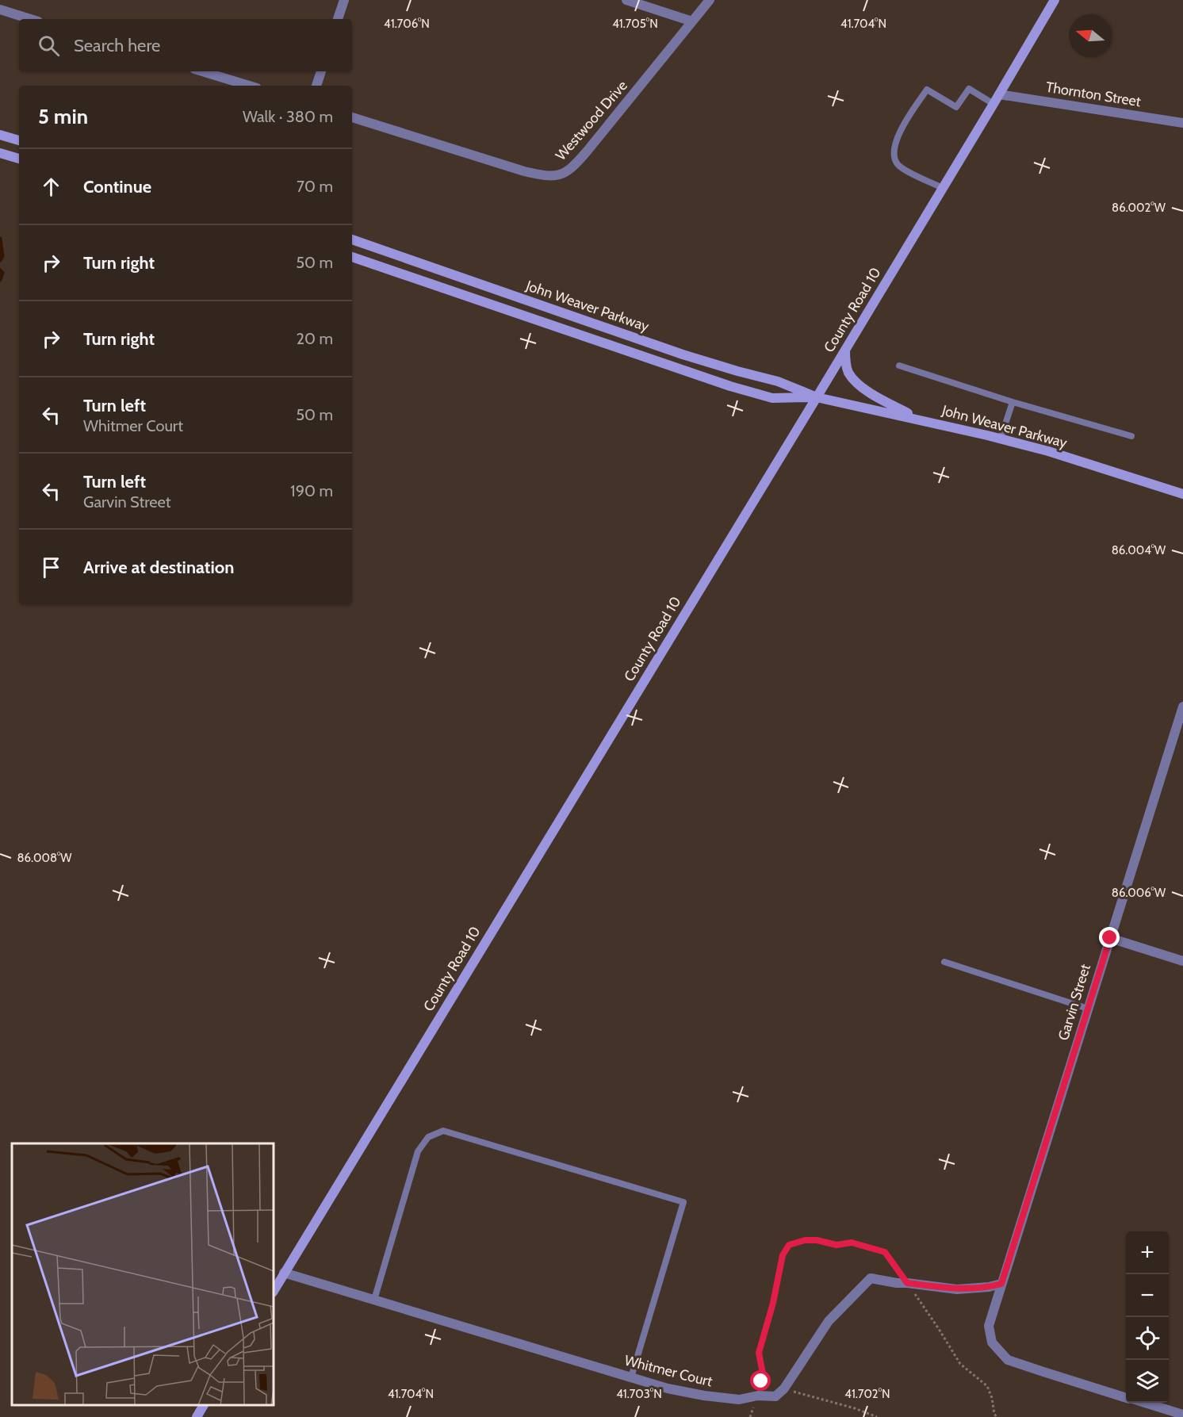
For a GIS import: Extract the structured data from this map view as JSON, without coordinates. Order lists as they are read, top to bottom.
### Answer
{
  "streets": {
    "street": [
      "Thornton Street",
      "Westwood Drive",
      "John Weaver Parkway",
      "County Road 10",
      "Garvin Street",
      "Whitmer Court"
    ]
  },
  "crossings": [
    ["Thornton Street", "County Road 10"],
    ["John Weaver Parkway", "County Road 10"],
    ["County Road 10", "Whitmer Court"]
  ],
  "north": "left",
  "page": {
    "search": "Search here",
    "heading": ["5 min", "Walk · 380 m"],
    "list": [
      ["Continue", "70 m"],
      ["Turn right", "50 m"],
      ["Turn right", "20 m"],
      ["Turn left", "Whitmer Court", "50 m"],
      ["Turn left", "Garvin Street", "190 m"],
      "Arrive at destination"
    ],
    "map_buttons": ["+", "−"]
  },
  "coordinates": [
    "41.706°N",
    "41.705°N",
    "41.704°N",
    "86.002°W",
    "86.004°W",
    "86.008°W",
    "86.006°W",
    "41.703°N",
    "41.702°N"
  ]
}
